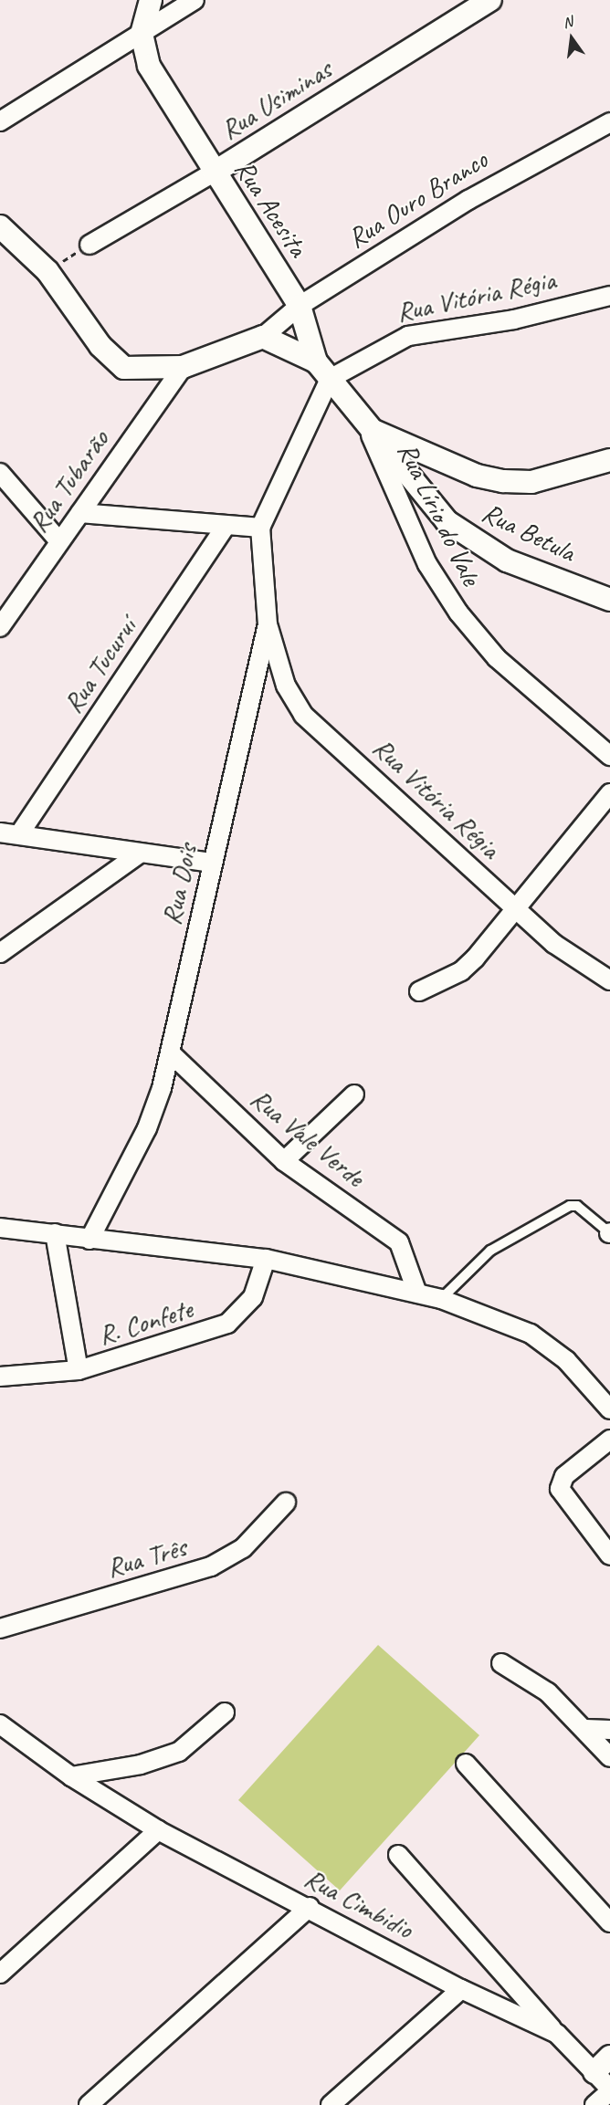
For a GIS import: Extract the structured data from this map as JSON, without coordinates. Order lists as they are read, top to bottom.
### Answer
{
  "streets": {
    "street": [
      "Rua Usiminas",
      "Rua Ouro Branco",
      "Rua Acesita",
      "Rua Vitória Régia",
      "Rua Tubarão",
      "Rua Lírio do Vale",
      "Rua Betula",
      "Rua Tucuruí",
      "Rua Dois",
      "Rua Vale Verde",
      "R. Confete",
      "Rua Três",
      "Rua Cimbidio"
    ]
  },
  "crossings": [
    ["Rua Usiminas", "Rua Acesita"],
    ["Rua Ouro Branco", "Rua Acesita"],
    ["Rua Ouro Branco", "Rua Tubarão"],
    ["Rua Vitória Régia", "Rua Dois"],
    ["Rua Lírio do Vale", "Rua Betula"],
    ["Rua Dois", "Rua Vale Verde"]
  ],
  "north": "top"
}
